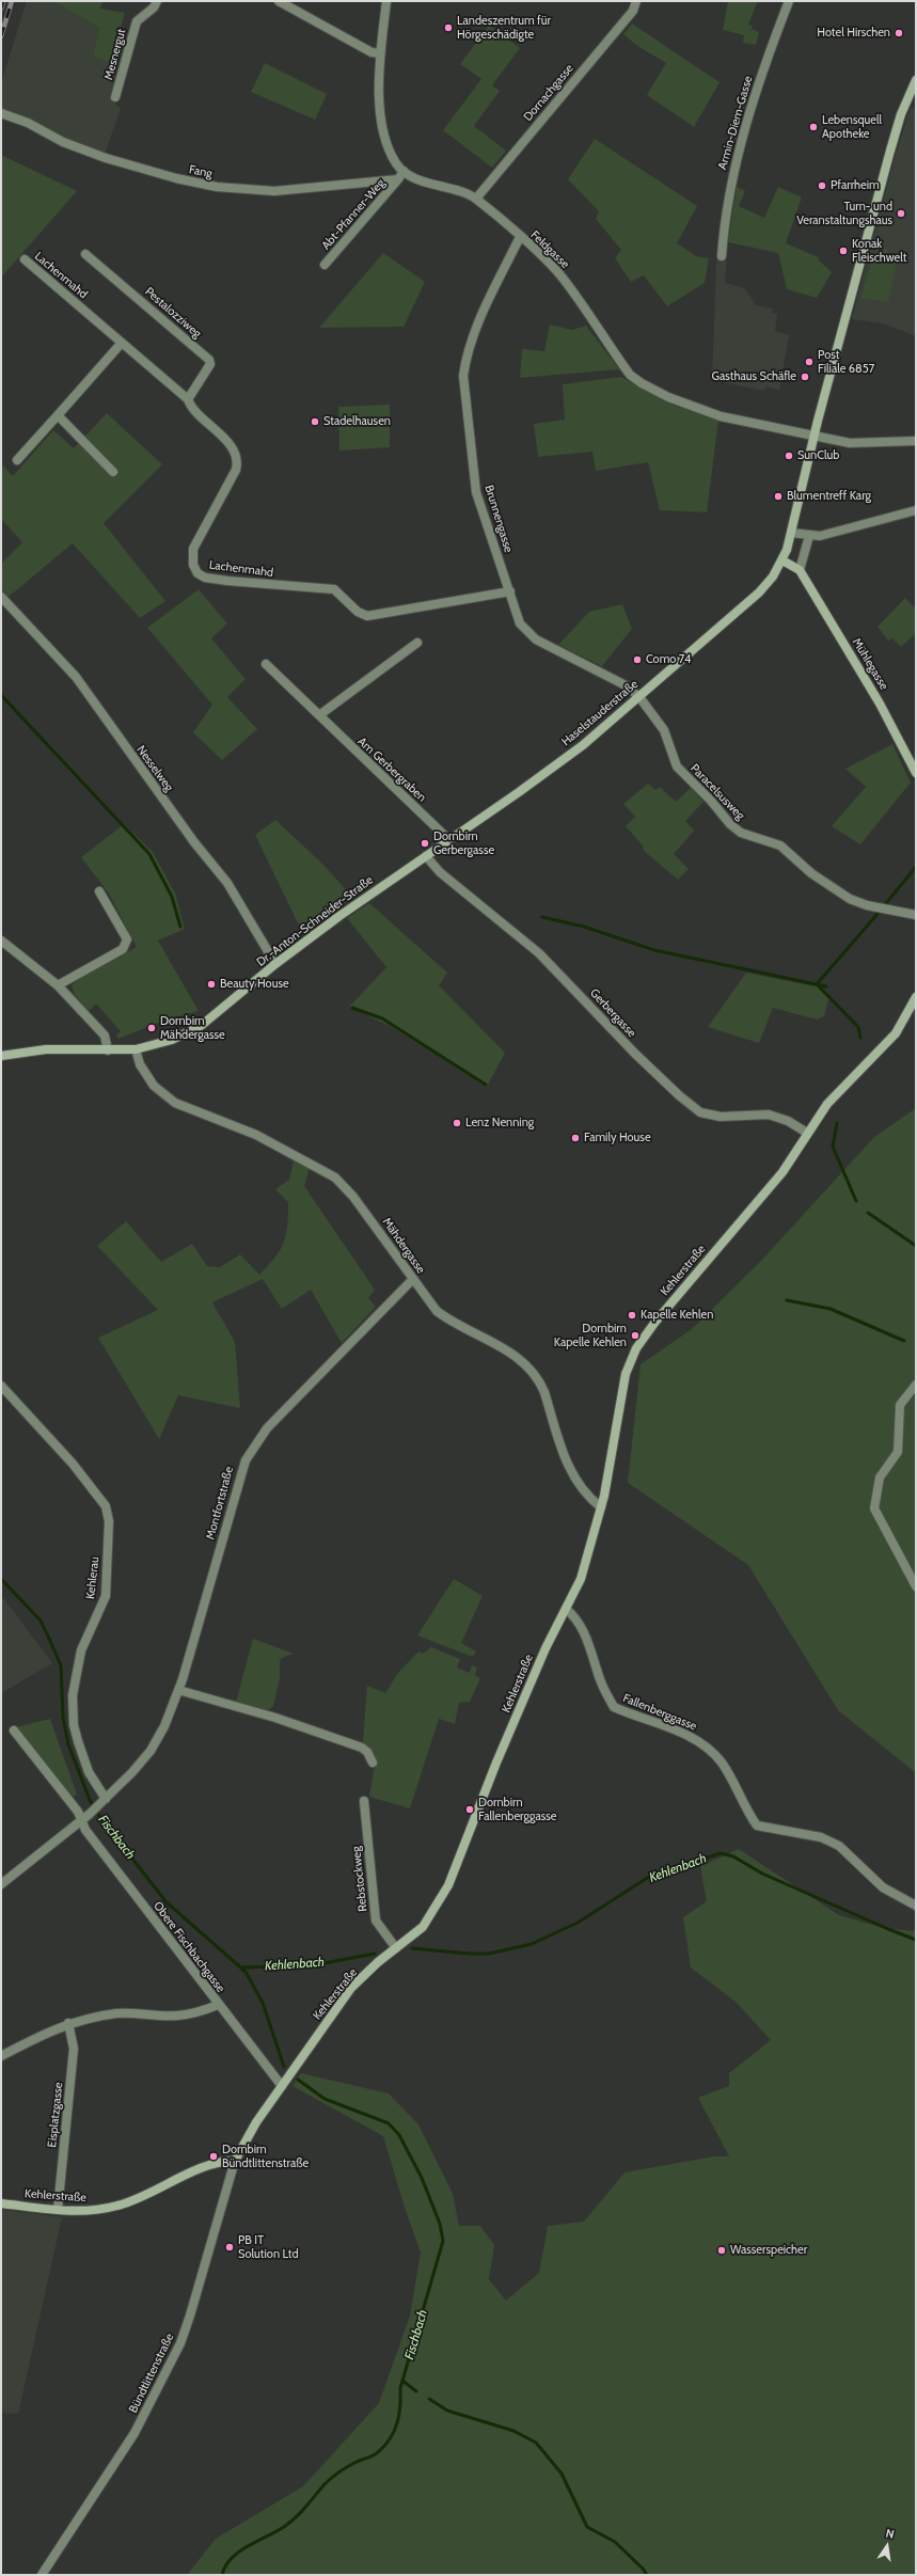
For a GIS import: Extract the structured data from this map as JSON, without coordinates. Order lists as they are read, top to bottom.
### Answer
{
  "streets": {
    "street": [
      "Mesnergut",
      "Dornachgasse",
      "Armin-Diem-Gasse",
      "Fang",
      "Abt-Pfanner-Weg",
      "Feldgasse",
      "Lachenmahd",
      "Pestalozziweg",
      "Brunnengasse",
      "Mühlegasse",
      "Haselstauderstraße",
      "Nesselweg",
      "Am Gerbergraben",
      "Paracelsusweg",
      "Dr.-Anton-Schneider-Straße",
      "Gerbergasse",
      "Mähdergasse",
      "Kehlerstraße",
      "Montfortstraße",
      "Kehlerau",
      "Fallenberggasse",
      "Rebstockweg",
      "Obere Fischbachgasse",
      "Eisplatzgasse",
      "Bündtlittenstraße"
    ]
  },
  "crossings": [
    ["Dornachgasse", "Feldgasse"],
    ["Fang", "Abt-Pfanner-Weg"],
    ["Fang", "Feldgasse"],
    ["Abt-Pfanner-Weg", "Feldgasse"],
    ["Feldgasse", "Brunnengasse"],
    ["Feldgasse", "Haselstauderstraße"],
    ["Lachenmahd", "Pestalozziweg"],
    ["Lachenmahd", "Brunnengasse"],
    ["Brunnengasse", "Haselstauderstraße"],
    ["Brunnengasse", "Paracelsusweg"],
    ["Mühlegasse", "Haselstauderstraße"],
    ["Haselstauderstraße", "Am Gerbergraben"],
    ["Haselstauderstraße", "Paracelsusweg"],
    ["Haselstauderstraße", "Dr.-Anton-Schneider-Straße"],
    ["Haselstauderstraße", "Gerbergasse"],
    ["Nesselweg", "Dr.-Anton-Schneider-Straße"],
    ["Dr.-Anton-Schneider-Straße", "Gerbergasse"],
    ["Dr.-Anton-Schneider-Straße", "Mähdergasse"],
    ["Gerbergasse", "Kehlerstraße"],
    ["Mähdergasse", "Kehlerstraße"],
    ["Mähdergasse", "Montfortstraße"],
    ["Kehlerstraße", "Fallenberggasse"],
    ["Kehlerstraße", "Rebstockweg"],
    ["Kehlerstraße", "Obere Fischbachgasse"],
    ["Kehlerstraße", "Eisplatzgasse"],
    ["Kehlerstraße", "Bündtlittenstraße"],
    ["Montfortstraße", "Kehlerau"],
    ["Montfortstraße", "Obere Fischbachgasse"]
  ],
  "water": ["Fischbach", "Kehlenbach"],
  "places": [
    "Landeszentrum für Hörgeschädigte",
    "Hotel Hirschen",
    "Lebensquell Apotheke",
    "Pfarrheim",
    "Turn- und Veranstaltungshaus",
    "Konak Fleischwelt",
    "Post Filiale 6857",
    "Gasthaus Schäfle",
    "Stadelhausen",
    "SunClub",
    "Blumentreff Karg",
    "Como 74",
    "Dornbirn Gerbergasse",
    "Beauty House",
    "Dornbirn Mähdergasse",
    "Lenz Nenning",
    "Family House",
    "Kapelle Kehlen",
    "Dornbirn Kapelle Kehlen",
    "Dornbirn Fallenberggasse",
    "Dornbirn Bündtlittenstraße",
    "PB IT Solution Ltd",
    "Wasserspeicher"
  ],
  "north": "top"
}
